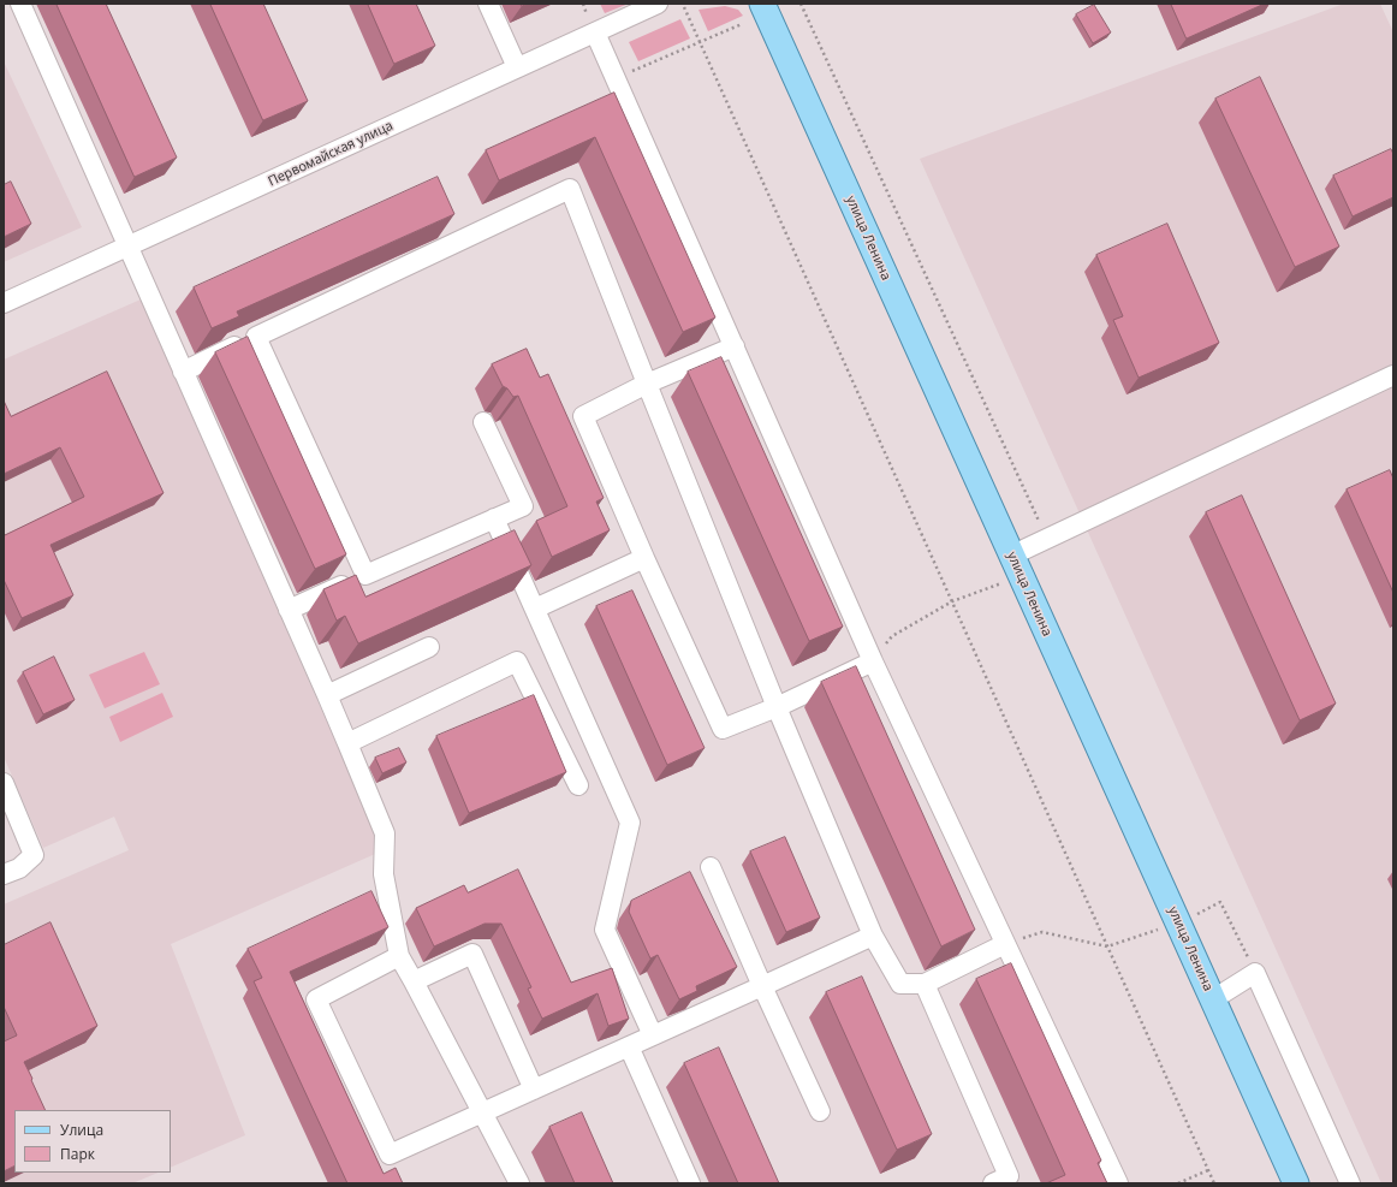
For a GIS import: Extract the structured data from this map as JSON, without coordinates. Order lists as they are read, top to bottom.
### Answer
{
  "streets": {
    "main road": ["улица Ленина"],
    "street": ["Первомайская улица"]
  },
  "legend": ["Улица", "Парк"]
}
